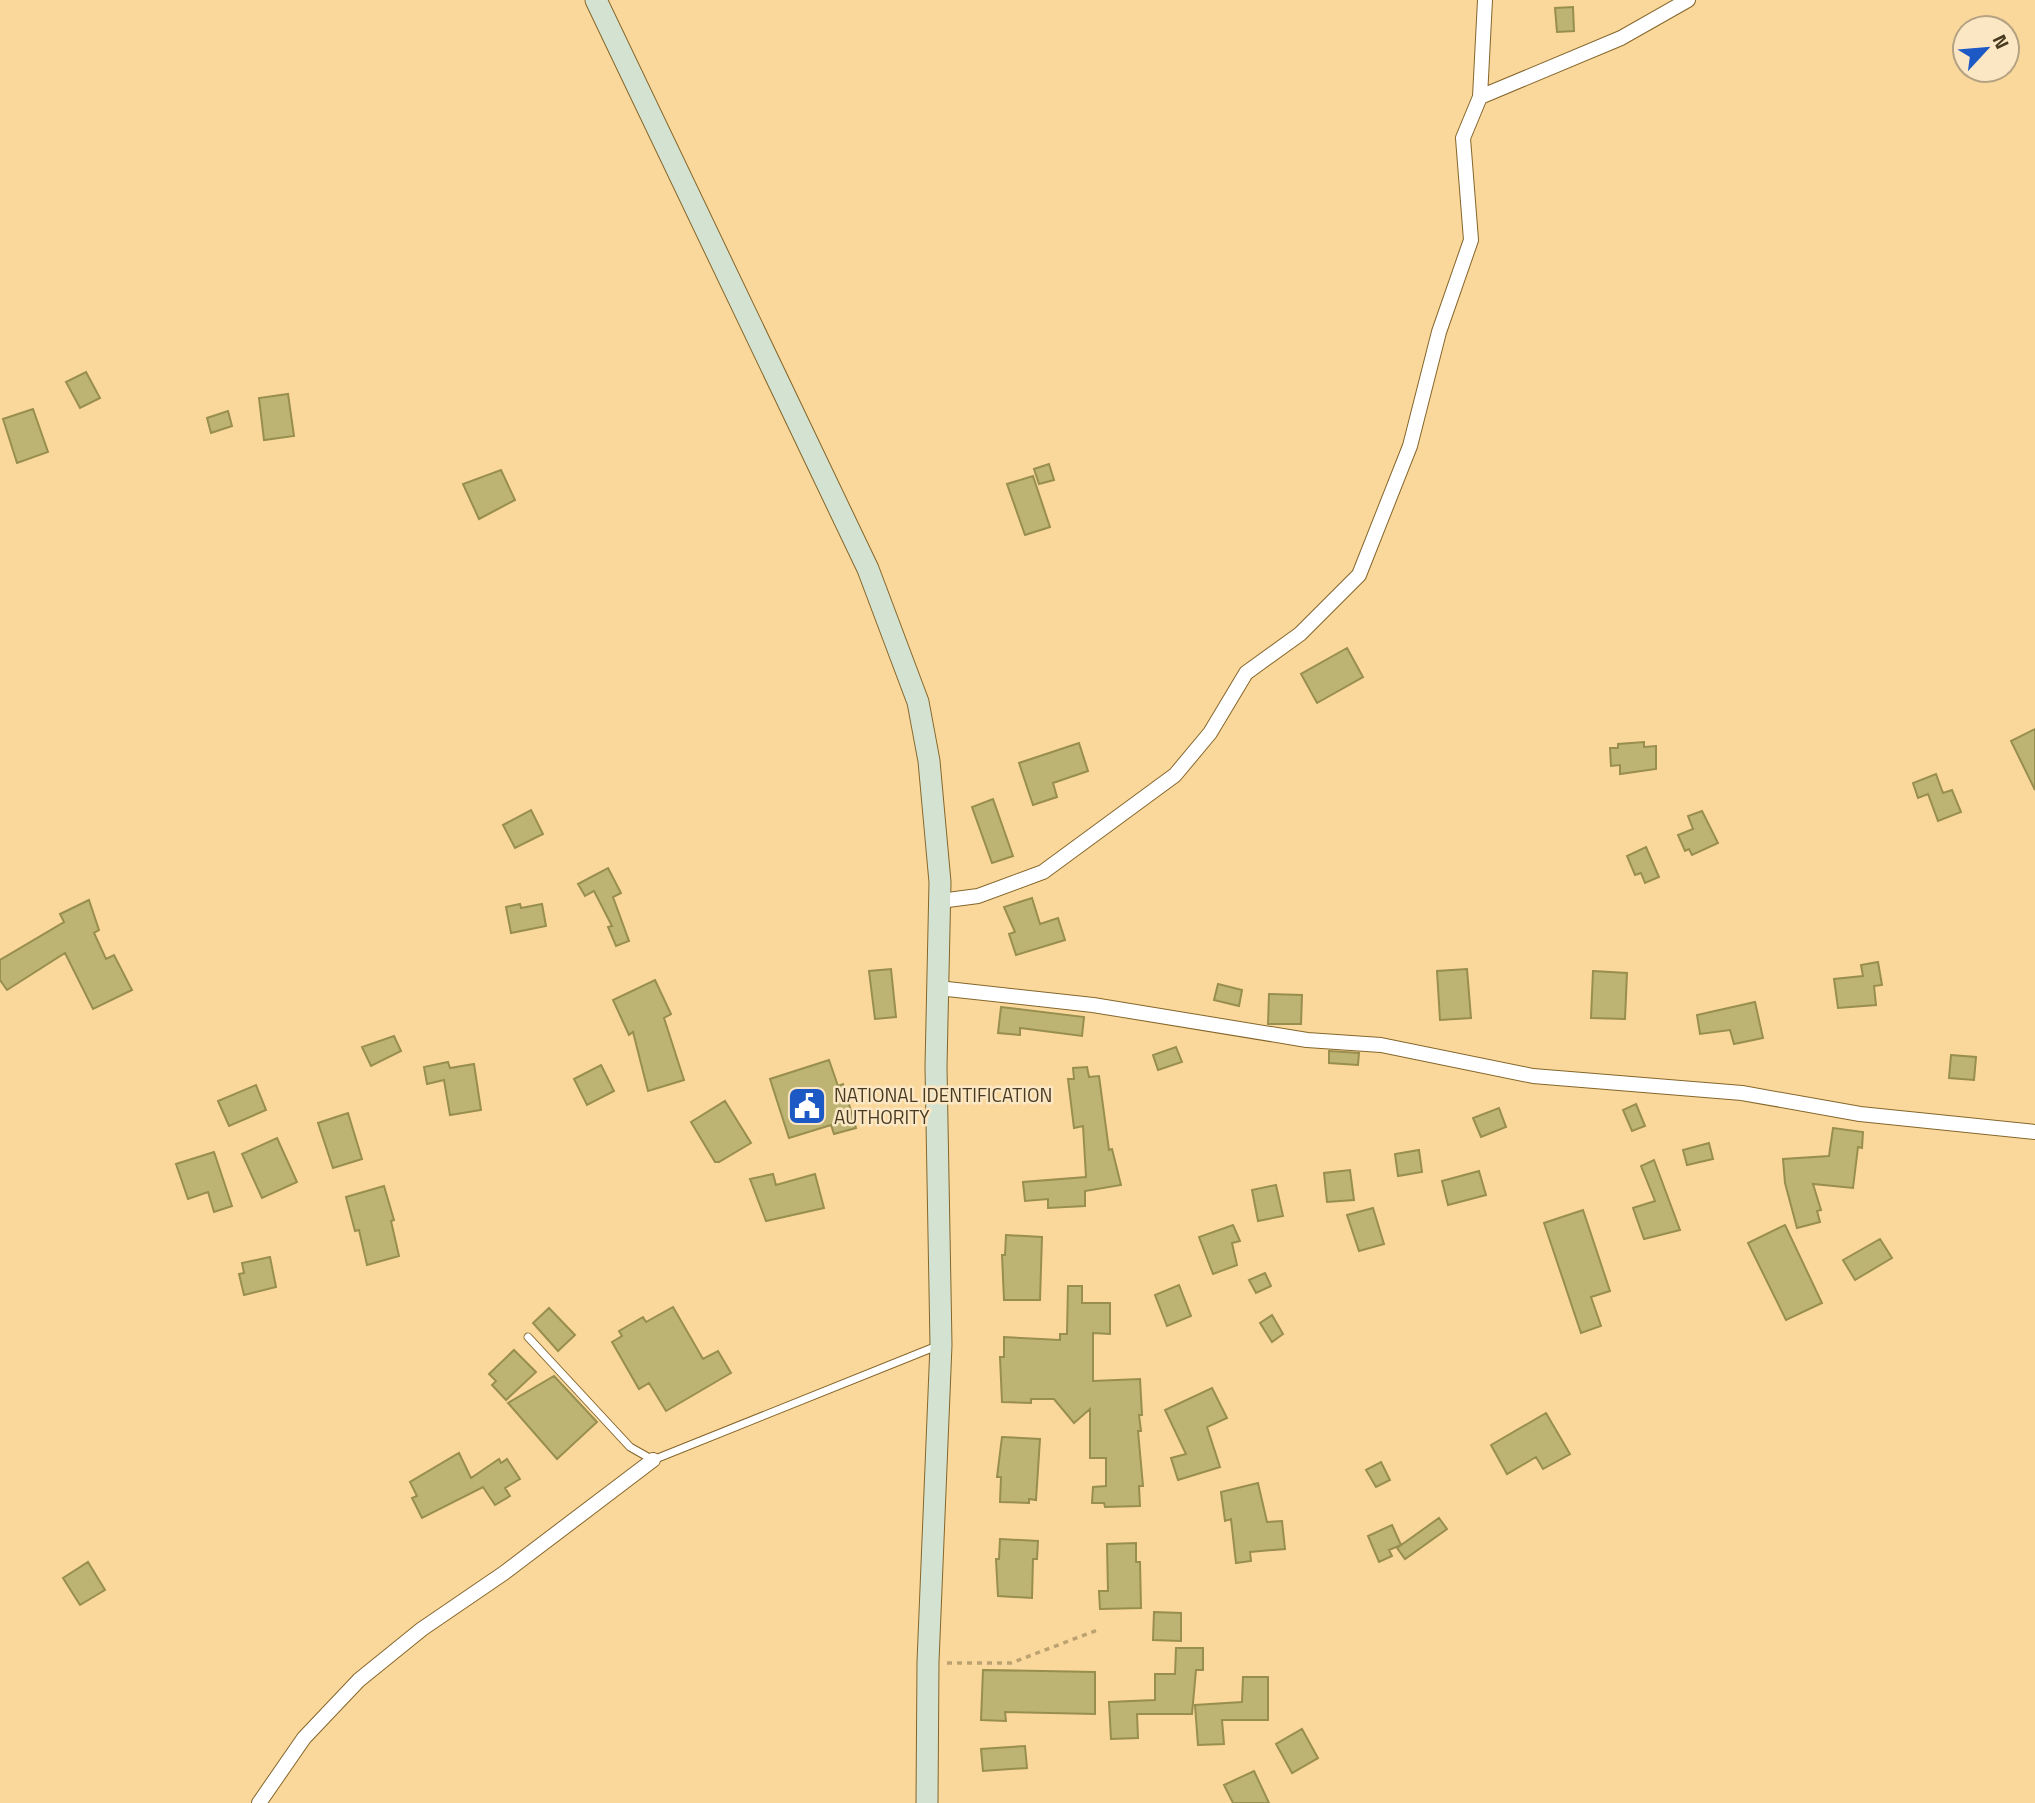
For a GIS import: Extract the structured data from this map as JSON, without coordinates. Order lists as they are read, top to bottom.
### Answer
{
  "places": {
    "public building": ["NATIONAL IDENTIFICATION AUTHORITY"]
  },
  "north": "top right"
}
